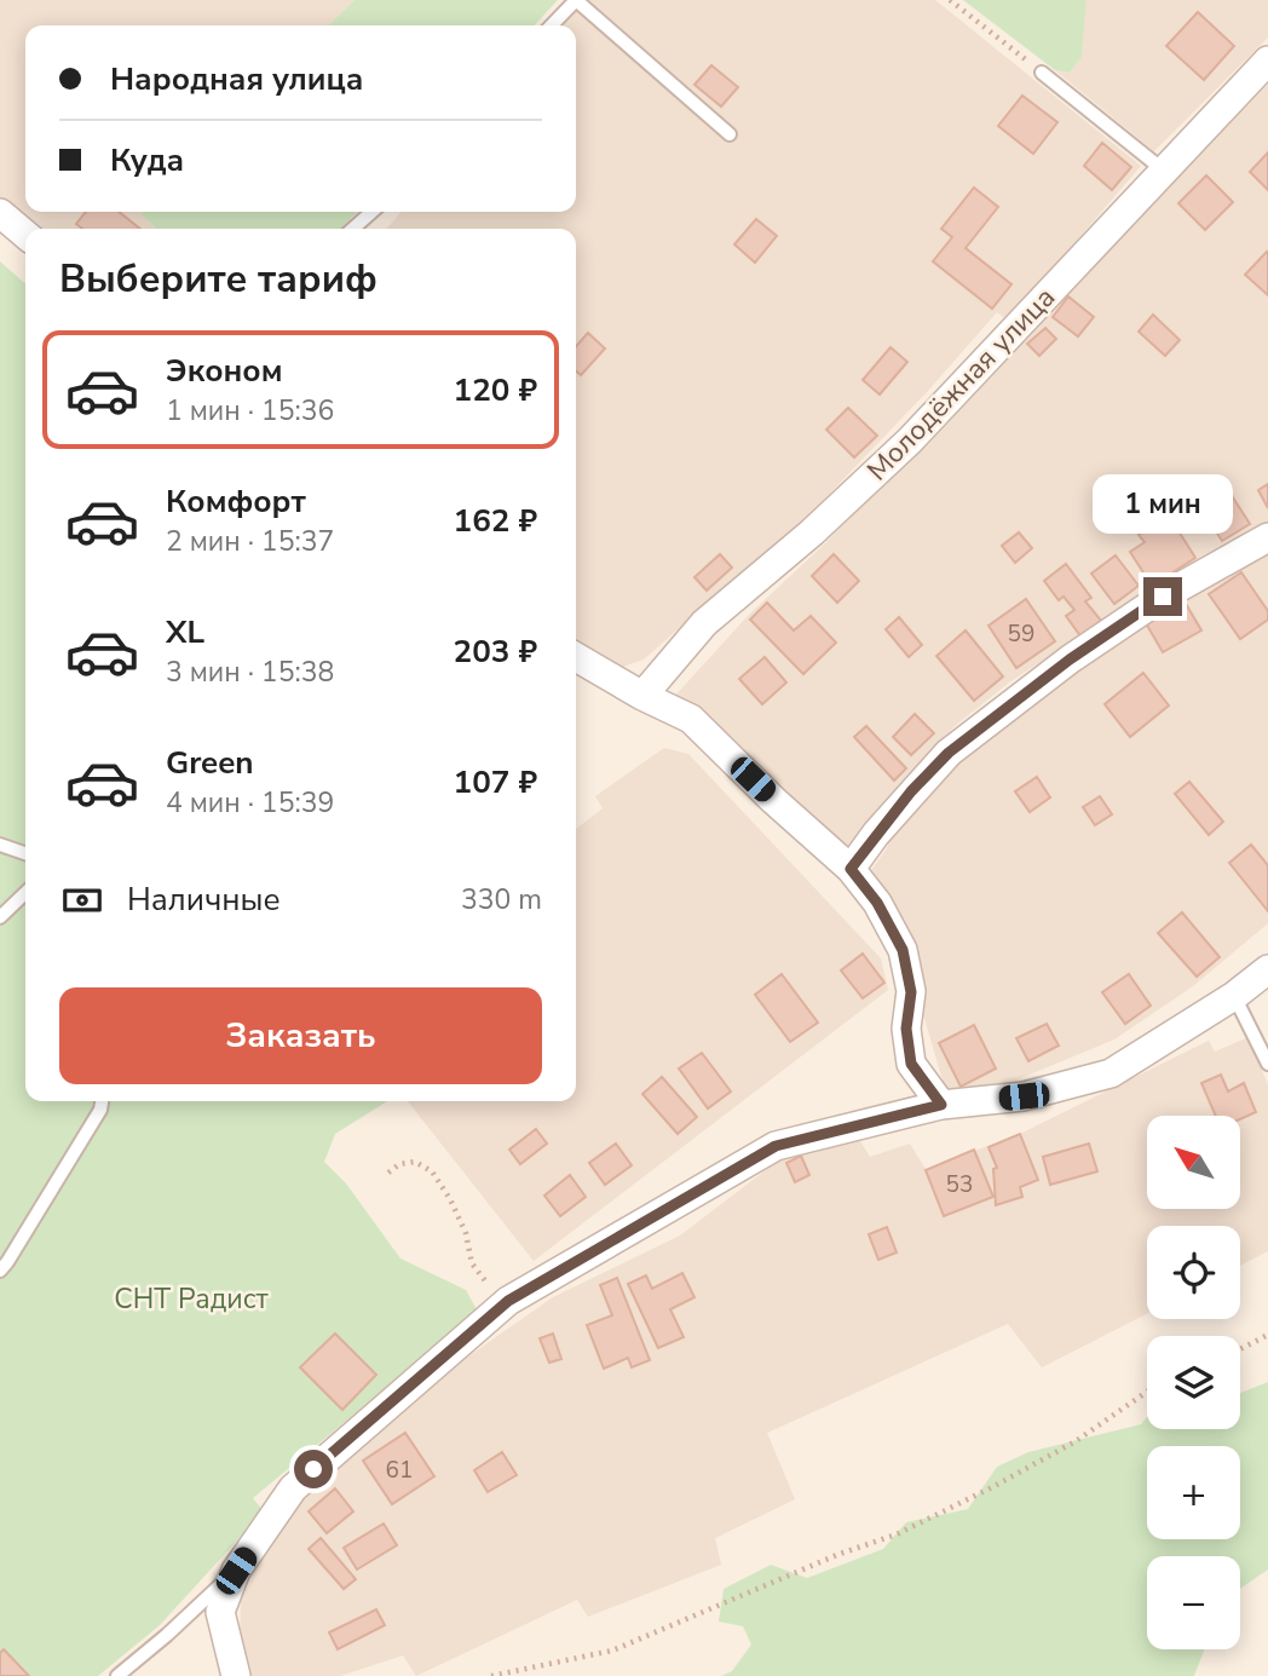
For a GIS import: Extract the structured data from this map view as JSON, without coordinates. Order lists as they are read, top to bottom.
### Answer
{
  "streets": {
    "street": ["Молодёжная улица"]
  },
  "parks": ["СНТ Радист"],
  "house_numbers": ["59", "53", "61"],
  "north": "top left",
  "page": {
    "banner": ["Народная улица", "Куда"],
    "heading": "Выберите тариф",
    "list": [
      {
        "name": "Эконом",
        "note": "1 мин · 15:36",
        "value": "120 ₽"
      },
      {
        "name": "Комфорт",
        "note": "2 мин · 15:37",
        "value": "162 ₽"
      },
      {
        "name": "XL",
        "note": "3 мин · 15:38",
        "value": "203 ₽"
      },
      {
        "name": "Green",
        "note": "4 мин · 15:39",
        "value": "107 ₽"
      }
    ],
    "bubble": "1 мин",
    "pay": ["Наличные", "330 m"],
    "buttons": "Заказать",
    "map_buttons": ["+", "−"]
  }
}
